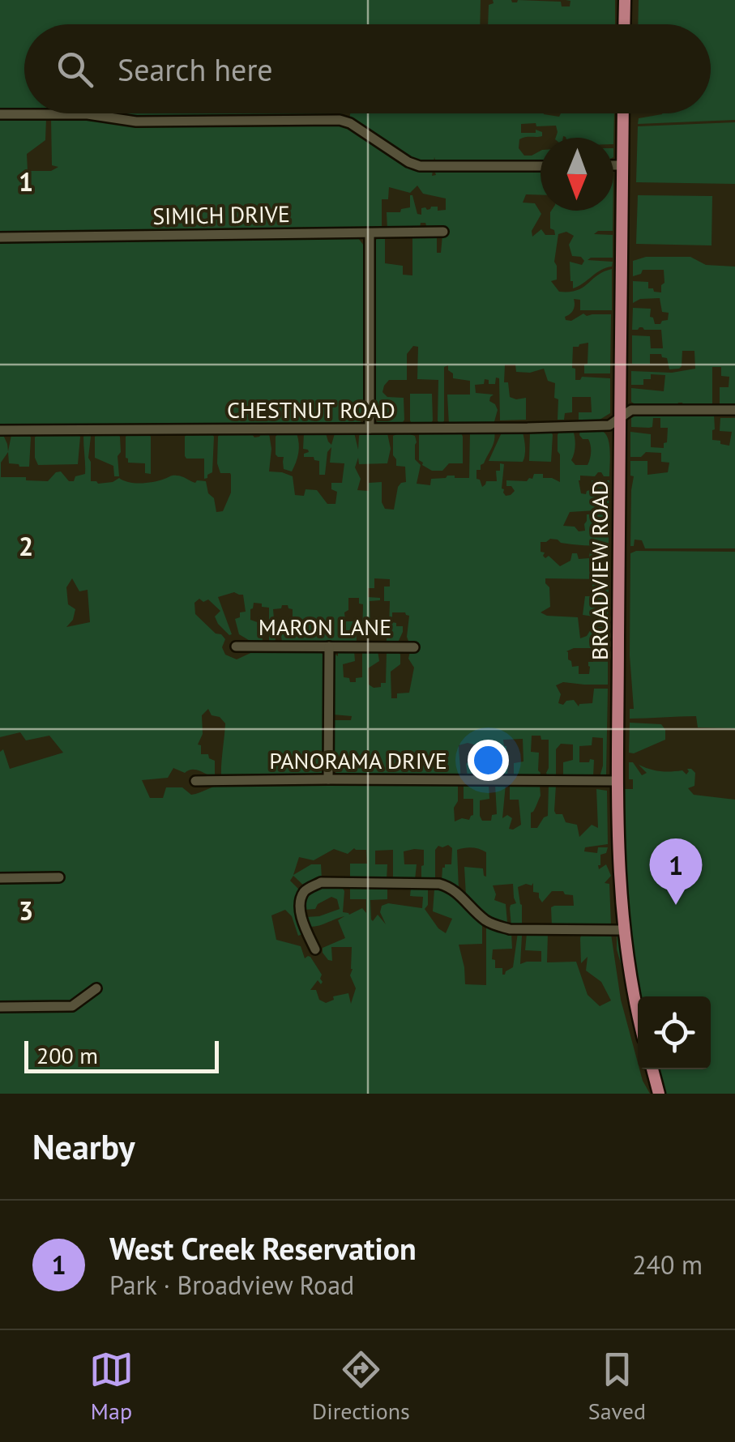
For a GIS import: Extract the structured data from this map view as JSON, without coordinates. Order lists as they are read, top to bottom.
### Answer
{
  "streets": {
    "main road": ["BROADVIEW ROAD"],
    "street": [
      "SIMICH DRIVE",
      "CHESTNUT ROAD",
      "MARON LANE",
      "PANORAMA DRIVE"
    ]
  },
  "crossings": [
    ["CHESTNUT ROAD", "BROADVIEW ROAD"],
    ["BROADVIEW ROAD", "PANORAMA DRIVE"]
  ],
  "scale_bar": "200 m",
  "north": "bottom",
  "page": {
    "search": "Search here",
    "pins": "1",
    "scale": "200 m",
    "heading": "Nearby",
    "list": [
      {
        "mark": "1",
        "name": "West Creek Reservation",
        "note": "Park · Broadview Road",
        "value": "240 m"
      }
    ],
    "nav": ["Map", "Directions", "Saved"]
  },
  "grid": {
    "rows": ["1", "2", "3"]
  }
}
